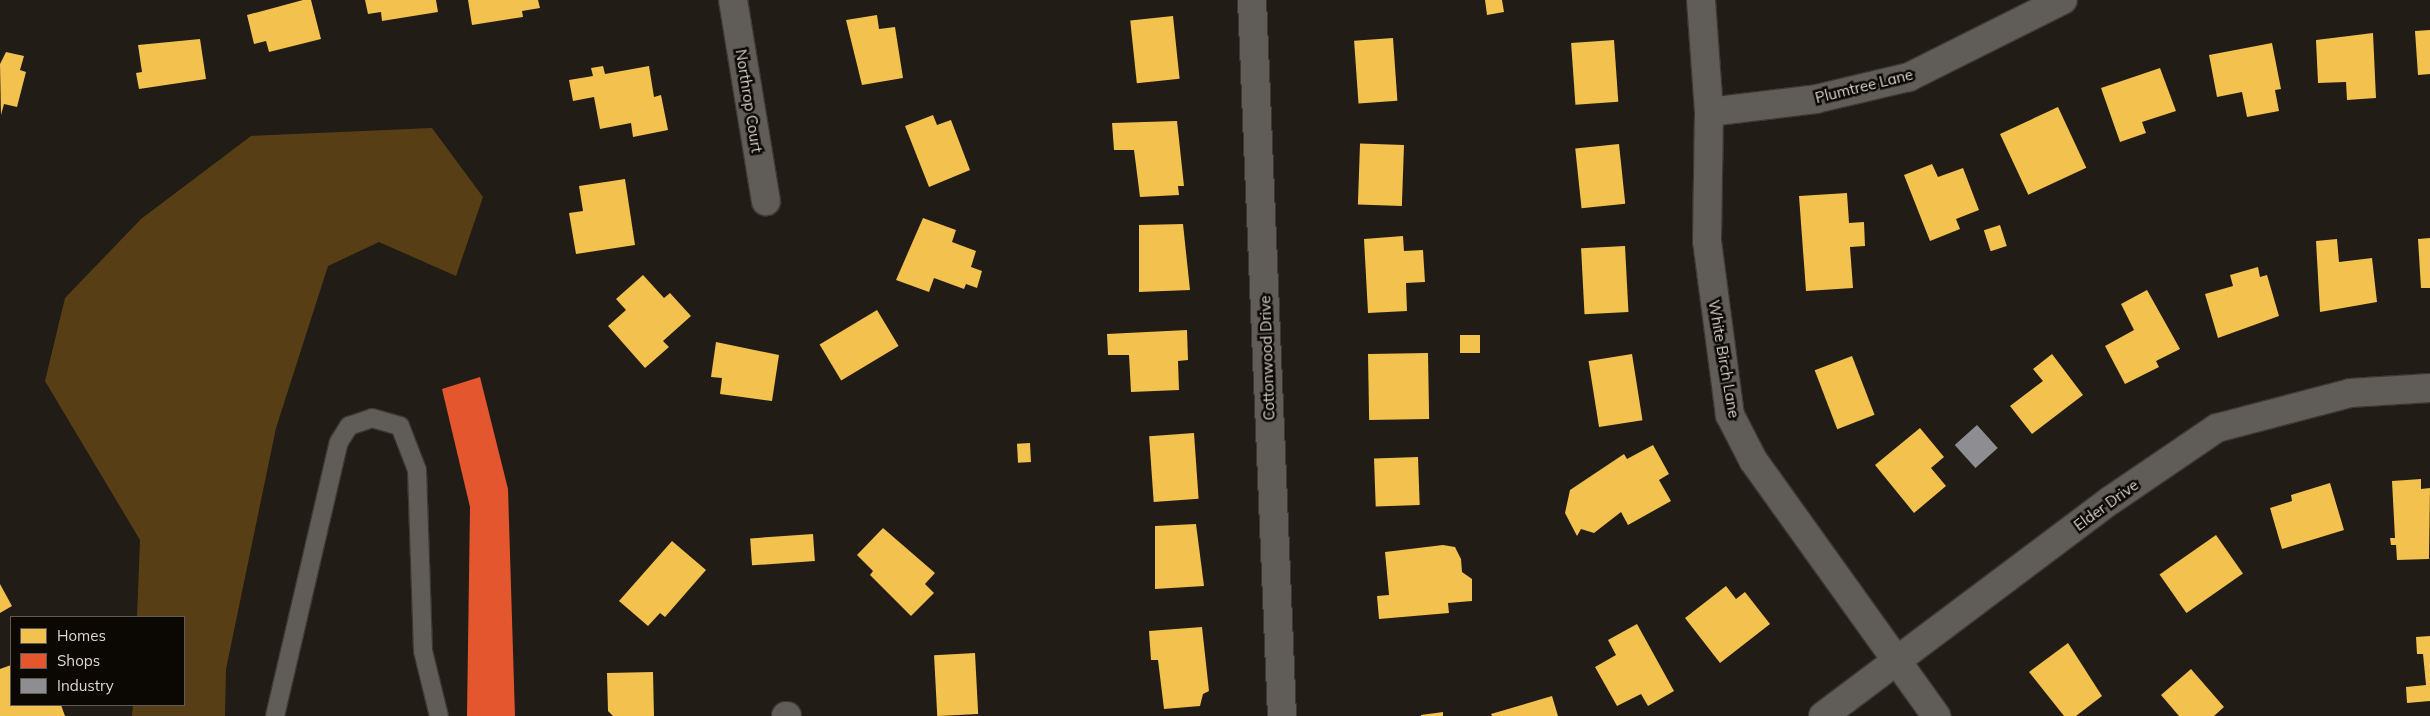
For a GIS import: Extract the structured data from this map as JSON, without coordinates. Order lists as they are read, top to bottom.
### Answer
{
  "streets": {
    "street": [
      "Plumtree Lane",
      "Northrop Court",
      "Cottonwood Drive",
      "White Birch Lane",
      "Elder Drive"
    ]
  },
  "crossings": [
    ["Plumtree Lane", "White Birch Lane"],
    ["White Birch Lane", "Elder Drive"]
  ],
  "legend": ["Homes", "Shops", "Industry"]
}
